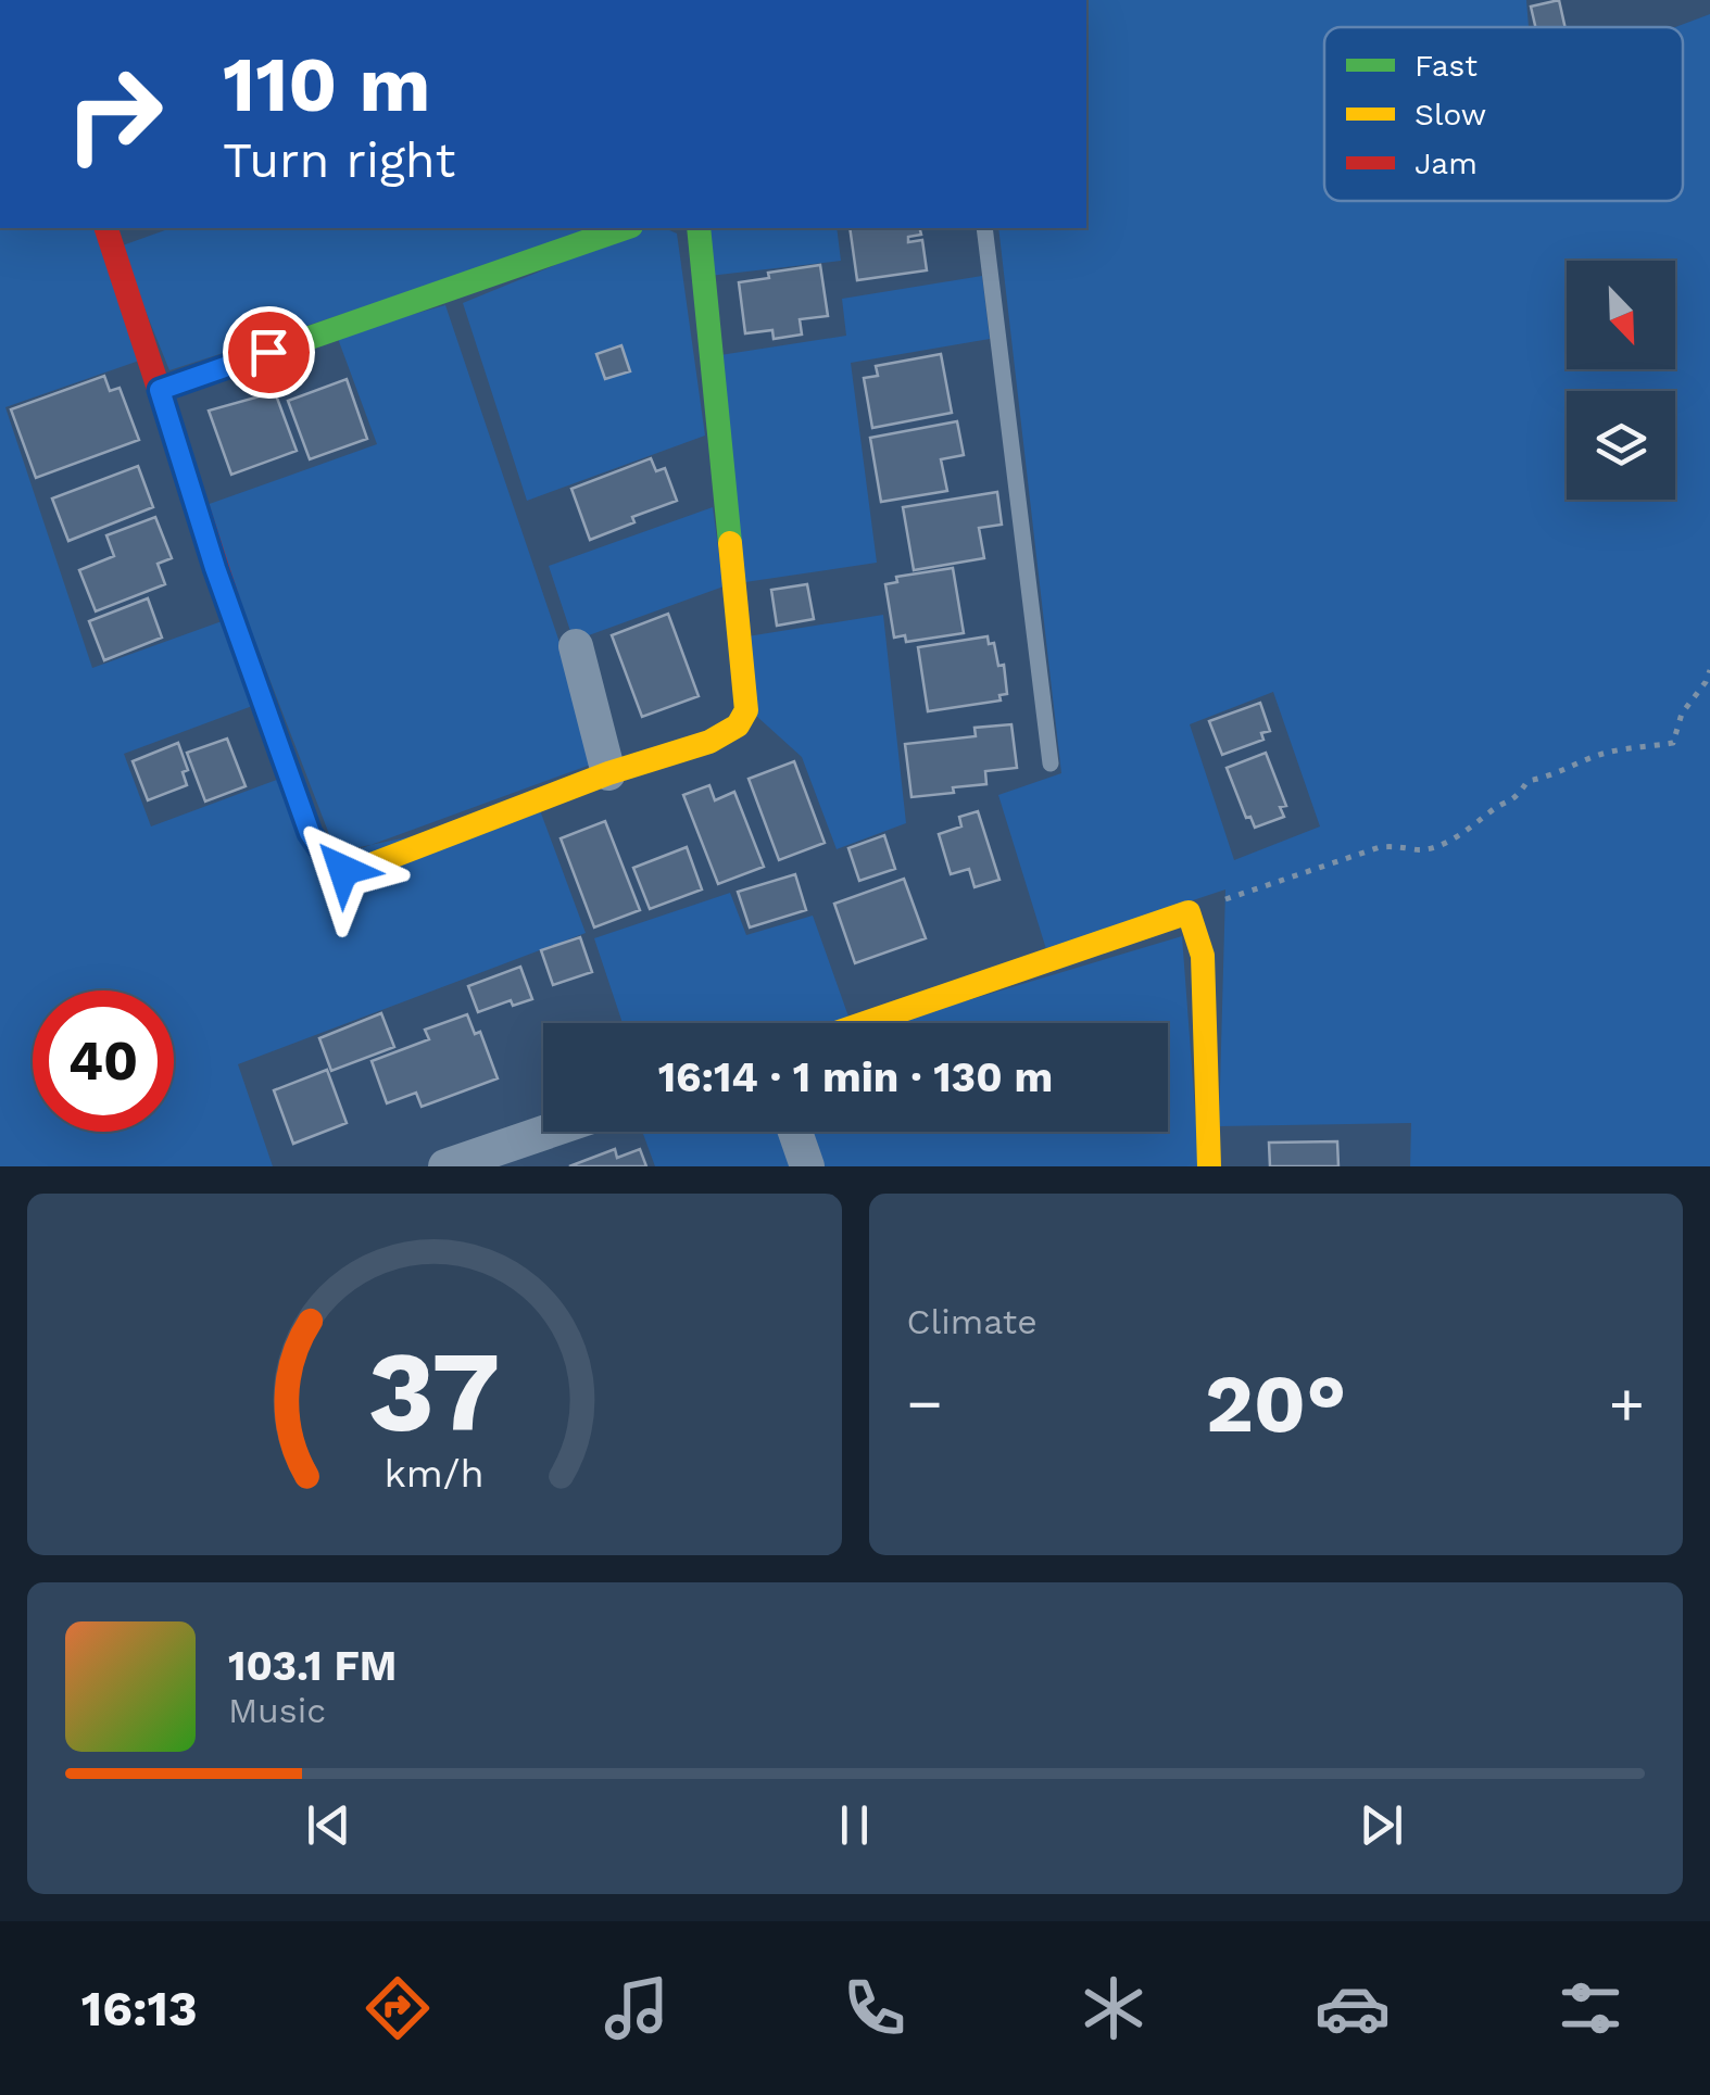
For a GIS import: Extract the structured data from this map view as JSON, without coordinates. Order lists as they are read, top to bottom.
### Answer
{
  "legend": ["Fast", "Slow", "Jam"],
  "north": "bottom right",
  "page": {
    "turn": ["110 m", "Turn right"],
    "limit": "40",
    "trip": "16:14 · 1 min · 130 m",
    "tile": "Climate",
    "heat": ["−", "20°", "+"],
    "song": ["103.1 FM", "Music"],
    "tabs": "16:13",
    "gauge": ["37", "km/h"]
  }
}
